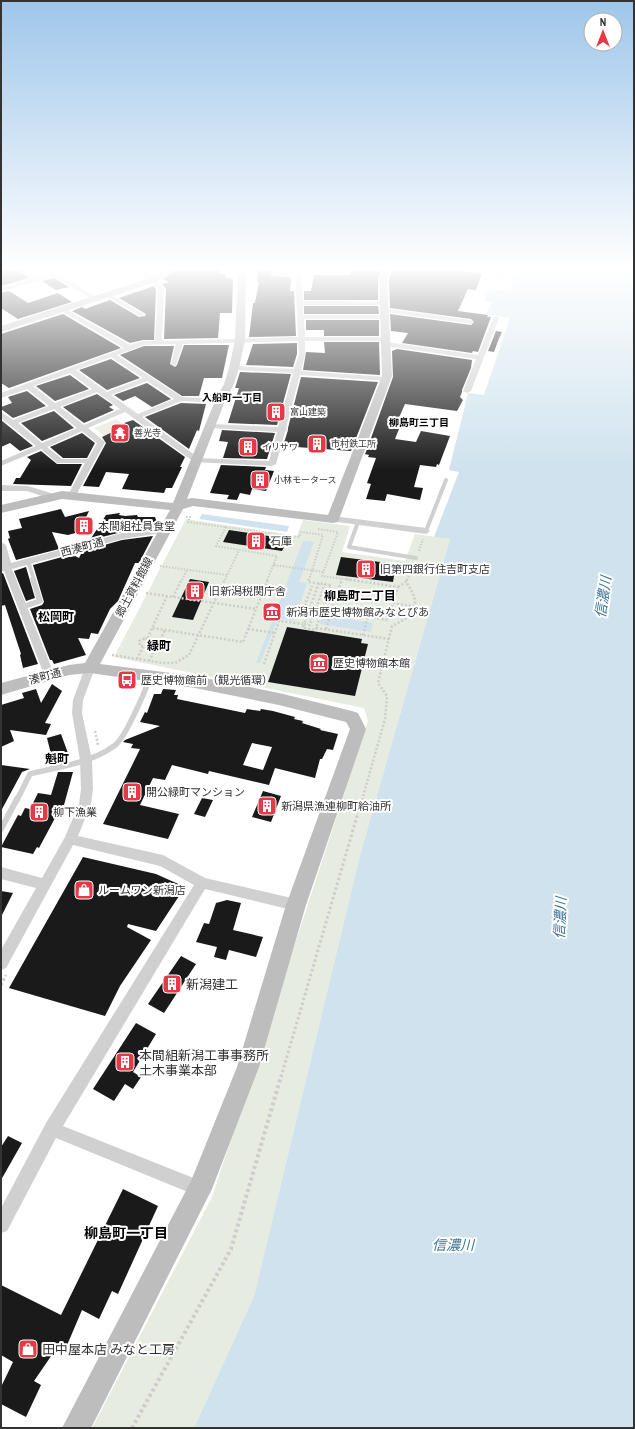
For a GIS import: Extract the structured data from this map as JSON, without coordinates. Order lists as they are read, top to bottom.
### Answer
{
  "streets": {
    "street": ["西湊町通", "郷土資料館線", "湊町通"]
  },
  "crossings": [
    ["西湊町通", "郷土資料館線"],
    ["郷土資料館線", "湊町通"]
  ],
  "districts": [
    "入船町一丁目",
    "柳島町三丁目",
    "柳島町二丁目",
    "松岡町",
    "緑町",
    "魁町",
    "柳島町一丁目"
  ],
  "water": ["信濃川"],
  "places": {
    "building": [
      "富山建築",
      "市村鉄工所",
      "イリサワ",
      "小林モータース",
      "本間組社員食堂",
      "石庫",
      "旧第四銀行住吉町支店",
      "旧新潟税関庁舎",
      "開公緑町マンション",
      "新潟県漁連柳町給油所",
      "柳下漁業",
      "新潟建工",
      "本間組新潟工事事務所 土木事業本部"
    ],
    "temple": ["善光寺"],
    "museum": ["新潟市歴史博物館みなとぴあ", "歴史博物館本館"],
    "bus stop": ["歴史博物館前（観光循環）"],
    "shop": ["ルームワン新潟店", "田中屋本店 みなと工房"]
  },
  "north": "top"
}
